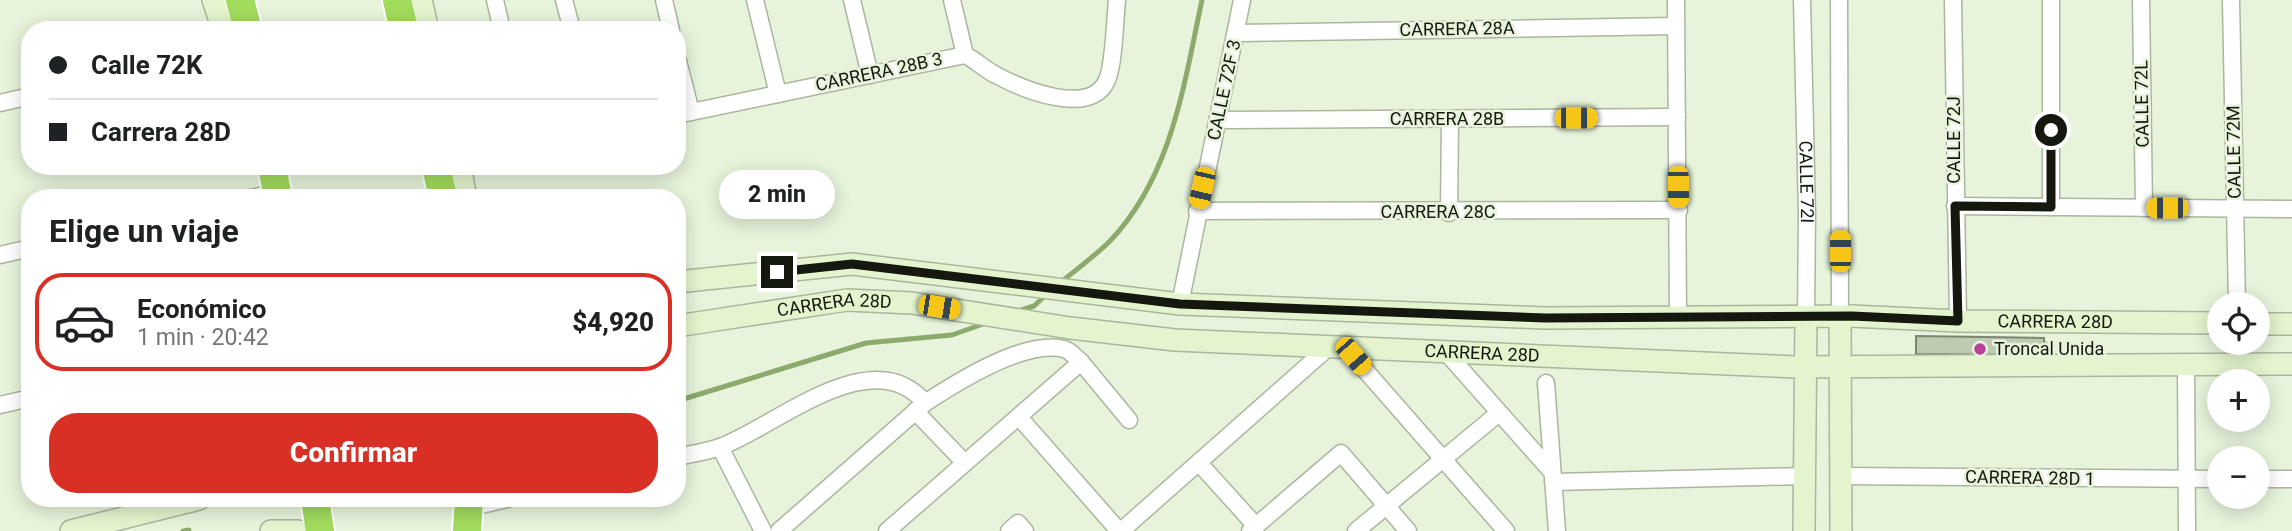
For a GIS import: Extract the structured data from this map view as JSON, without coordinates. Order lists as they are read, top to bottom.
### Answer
{
  "streets": {
    "street": [
      "CARRERA 28A",
      "CARRERA 28B 3",
      "CALLE 72F 3",
      "CALLE 72L",
      "CARRERA 28B",
      "CALLE 72J",
      "CALLE 72M",
      "CALLE 72I",
      "CARRERA 28C",
      "CARRERA 28D",
      "CARRERA 28D 1"
    ]
  },
  "crossings": [
    ["CARRERA 28A", "CALLE 72F 3"],
    ["CALLE 72F 3", "CARRERA 28B"],
    ["CALLE 72F 3", "CARRERA 28C"],
    ["CALLE 72F 3", "CARRERA 28D"],
    ["CALLE 72J", "CARRERA 28D"],
    ["CALLE 72I", "CARRERA 28D"],
    ["CALLE 72I", "CARRERA 28D 1"]
  ],
  "places": ["Troncal Unida"],
  "page": {
    "banner": ["Calle 72K", "Carrera 28D"],
    "bubble": "2 min",
    "heading": "Elige un viaje",
    "list": [
      {
        "name": "Económico",
        "note": "1 min · 20:42",
        "value": "$4,920"
      }
    ],
    "map_buttons": ["+", "−"],
    "buttons": "Confirmar"
  }
}
